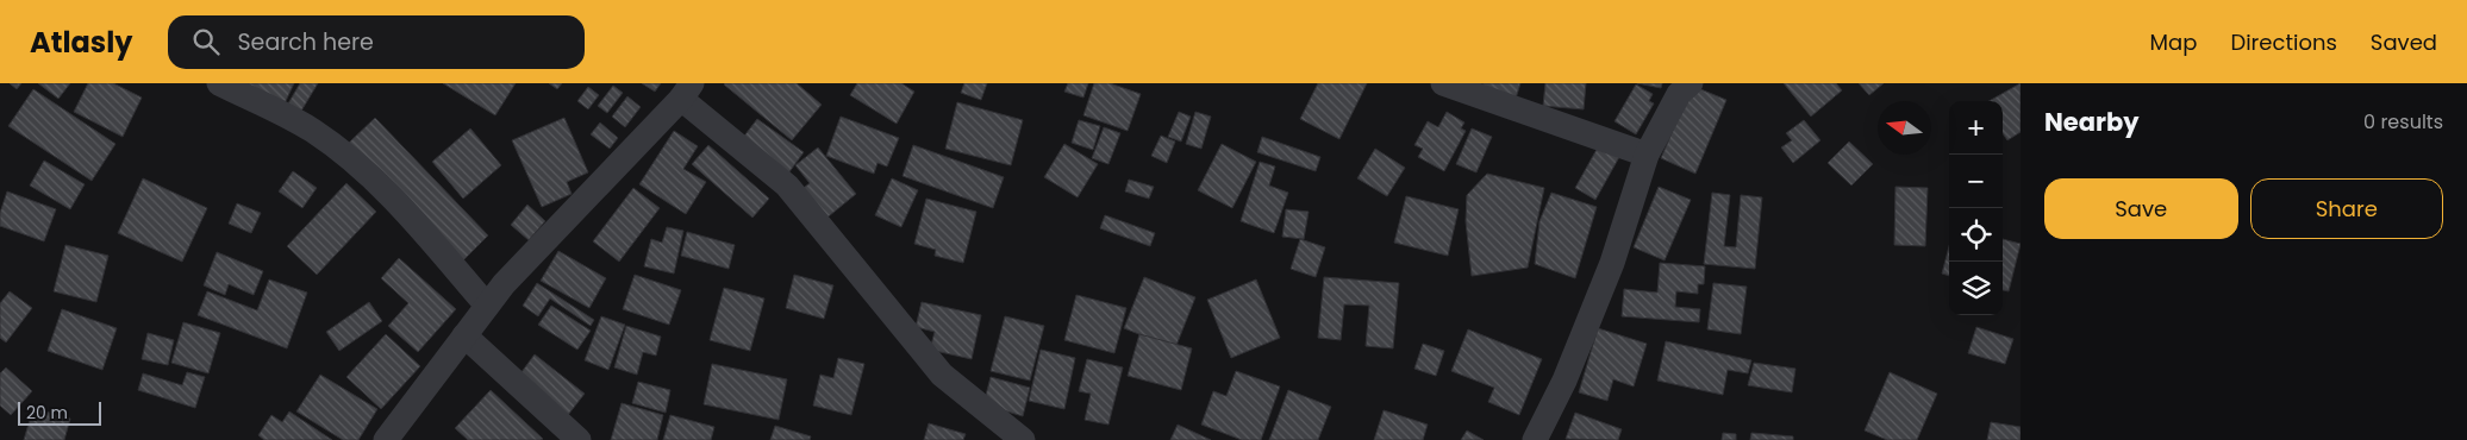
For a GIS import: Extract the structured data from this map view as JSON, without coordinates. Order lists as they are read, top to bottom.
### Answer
{
  "scale_bar": "20 m",
  "north": "left",
  "page": {
    "header": "Atlasly",
    "search": "Search here",
    "nav": ["Map", "Directions", "Saved"],
    "heading": ["Nearby", "0 results"],
    "map_buttons": ["+", "−"],
    "buttons": ["Save", "Share"],
    "scale": "20 m"
  }
}
